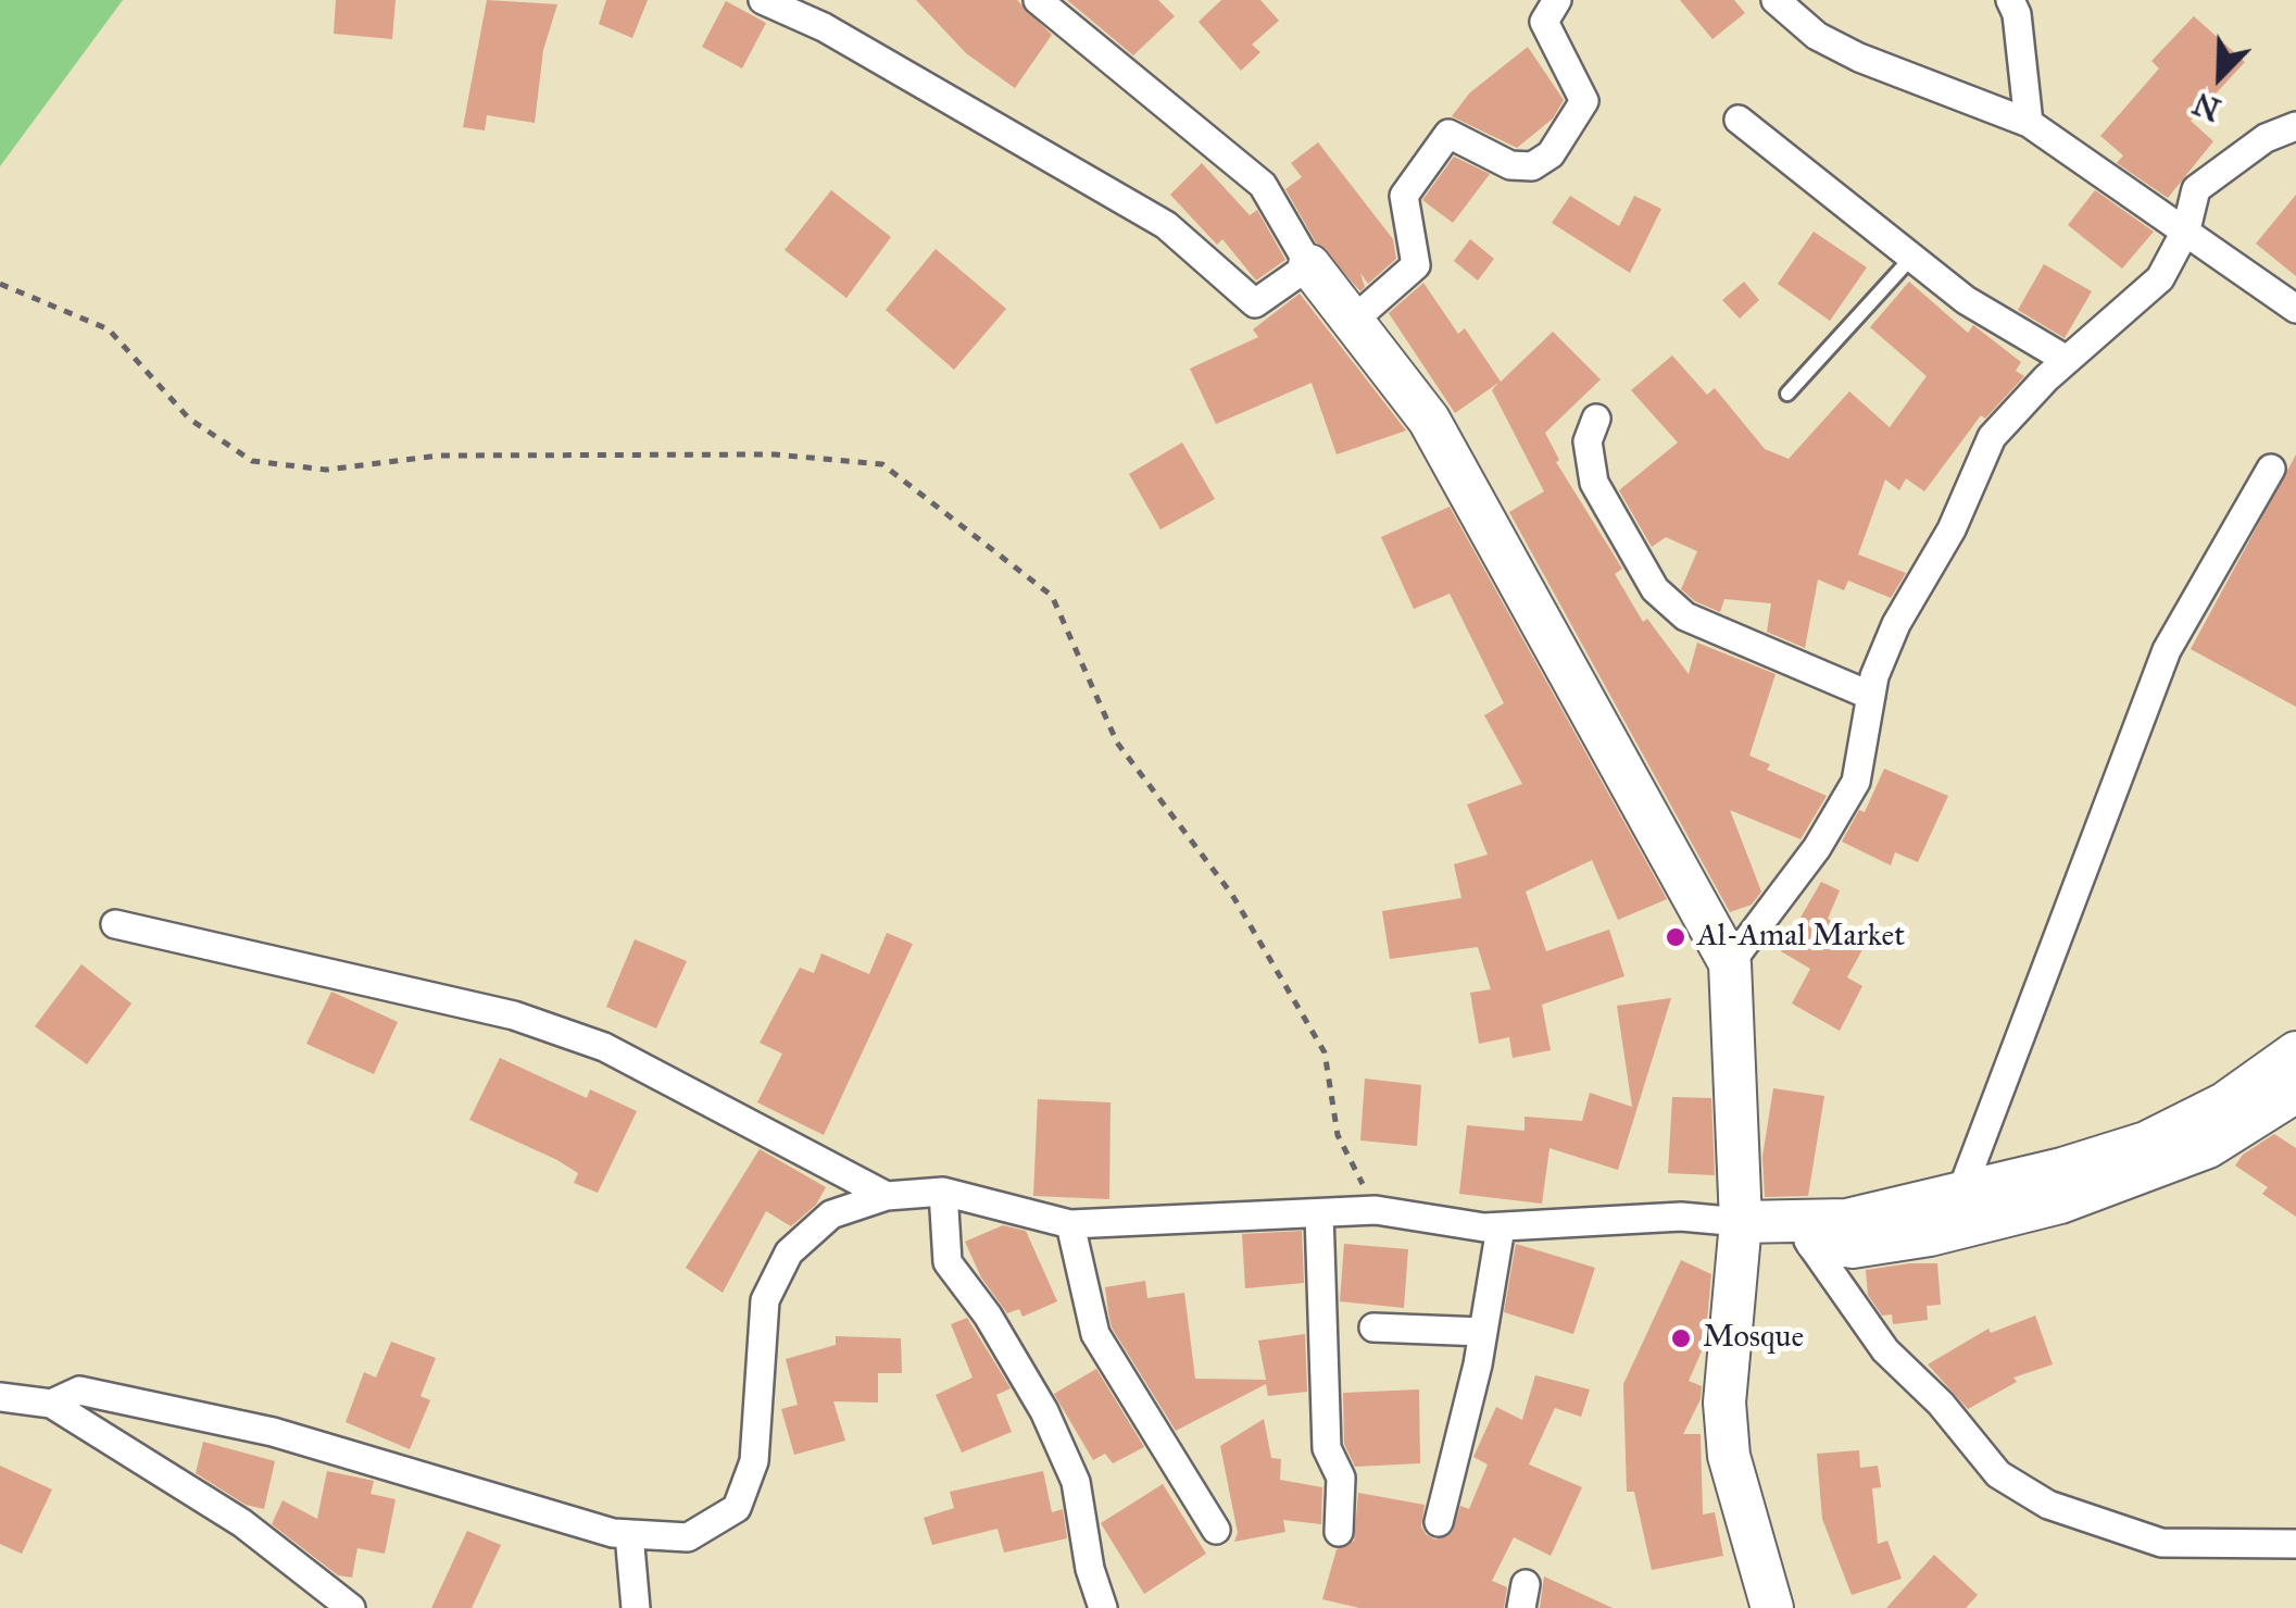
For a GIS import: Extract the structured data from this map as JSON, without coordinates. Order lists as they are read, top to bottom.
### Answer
{
  "places": ["Al-Amal Market", "Mosque"],
  "north": "bottom left"
}
